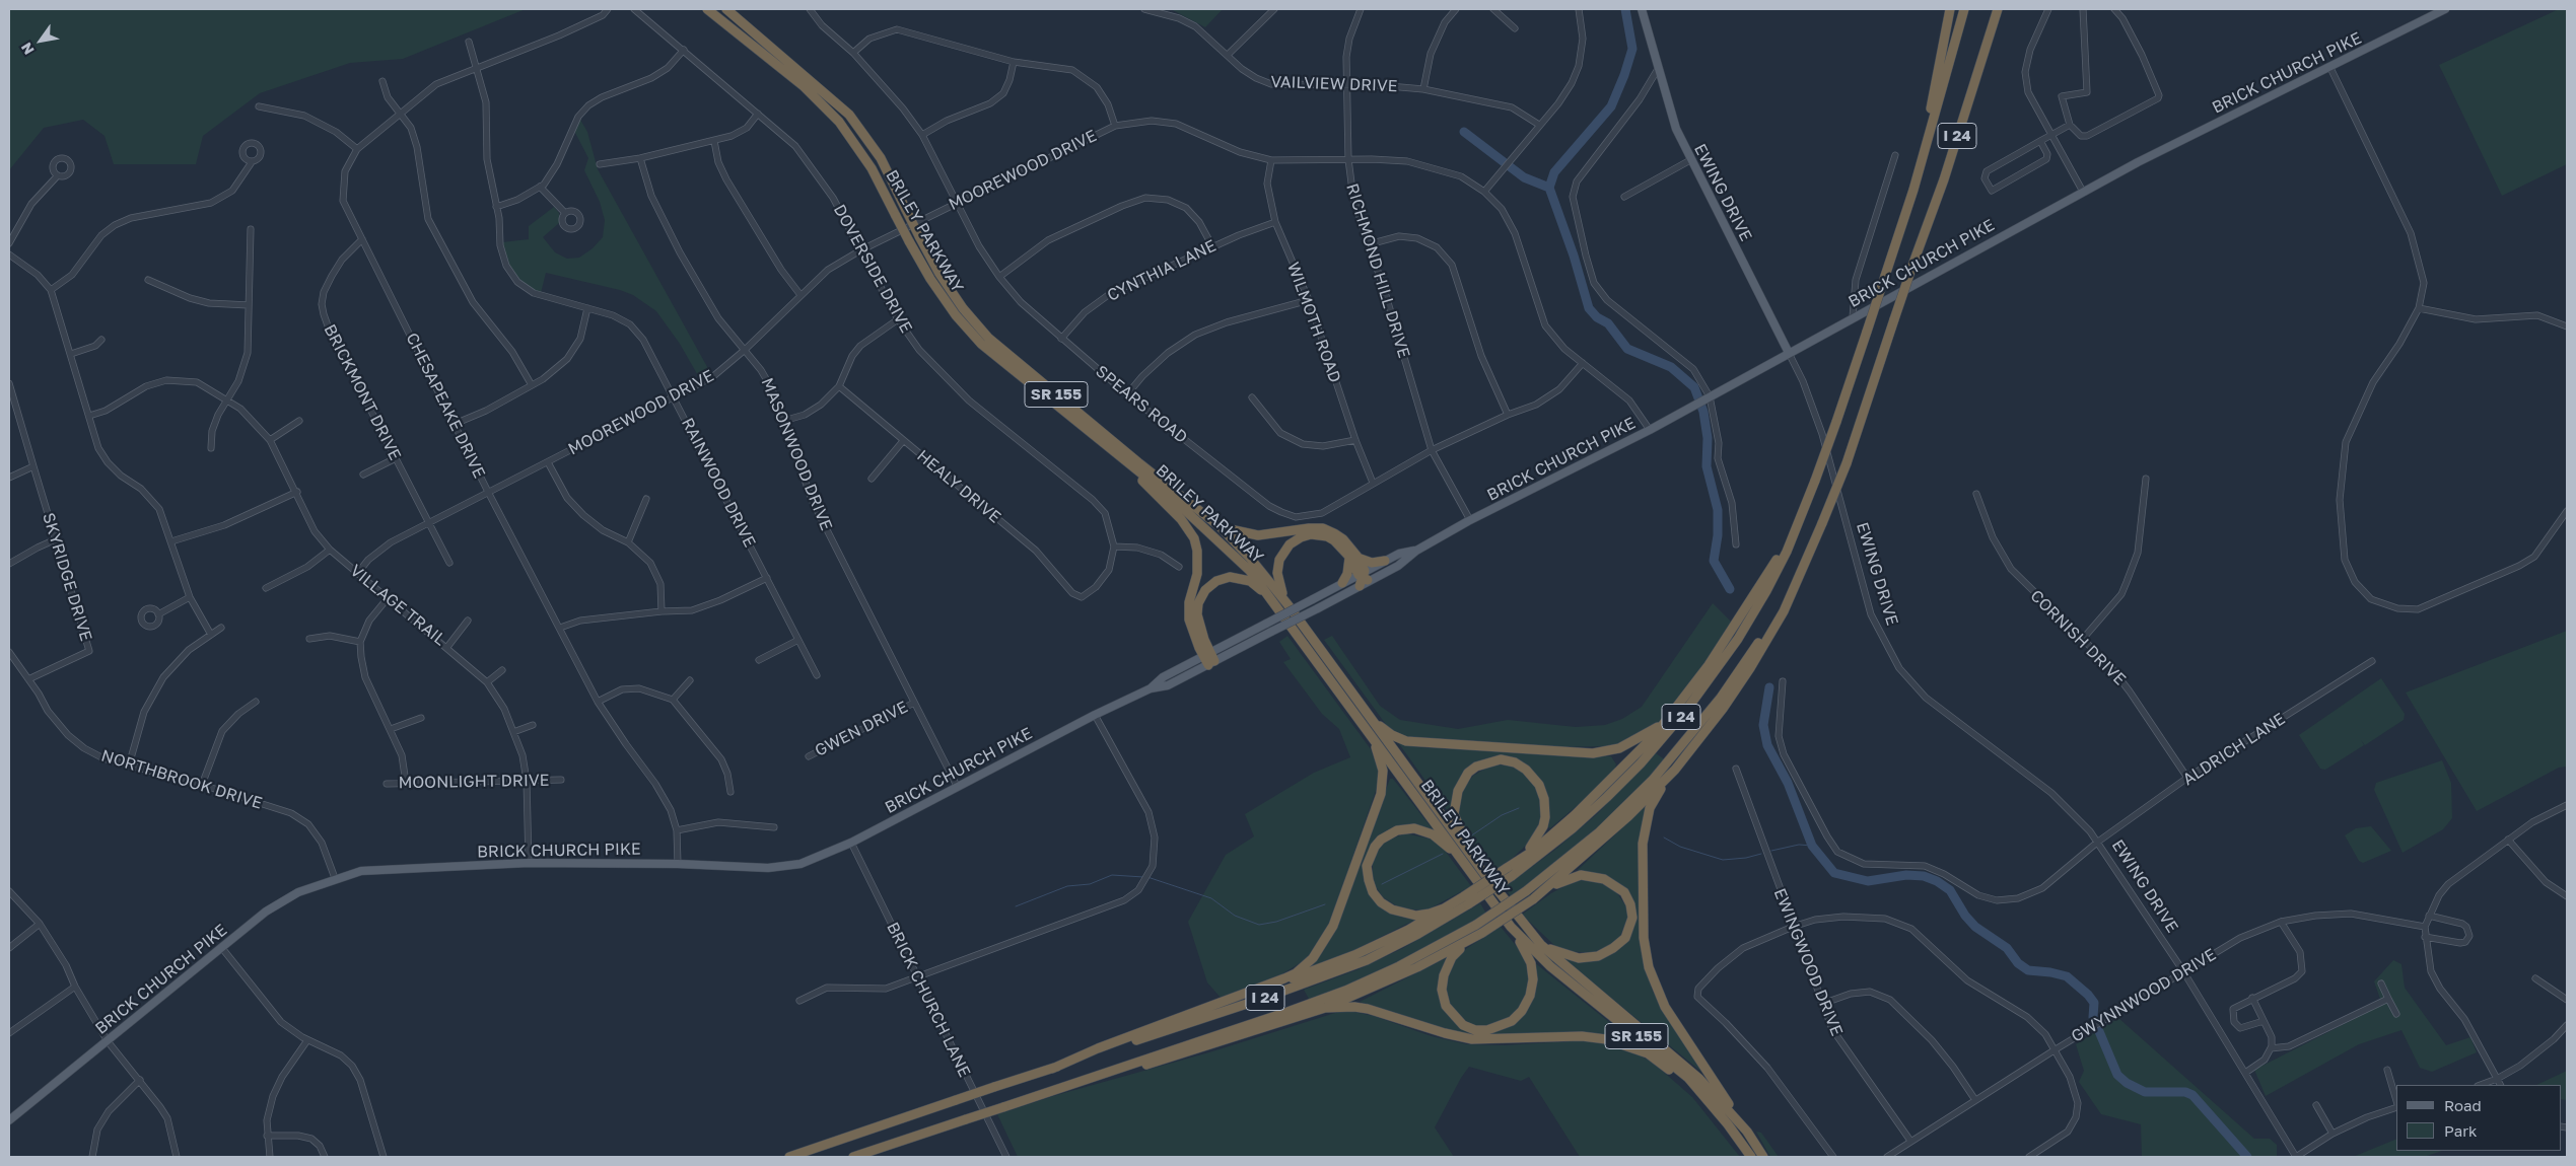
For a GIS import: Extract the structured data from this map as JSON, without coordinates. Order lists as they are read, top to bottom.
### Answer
{
  "streets": {
    "highway": ["I 24", "BRILEY PARKWAY", "SR 155"],
    "main road": ["BRICK CHURCH PIKE", "EWING DRIVE"],
    "street": [
      "VAILVIEW DRIVE",
      "MOOREWOOD DRIVE",
      "DOVERSIDE DRIVE",
      "CYNTHIA LANE",
      "RICHMOND HILL DRIVE",
      "WILMOTH ROAD",
      "BRICKMONT DRIVE",
      "SPEARS ROAD",
      "CHESAPEAKE DRIVE",
      "MASONWOOD DRIVE",
      "RAINWOOD DRIVE",
      "HEALY DRIVE",
      "SKYRIDGE DRIVE",
      "VILLAGE TRAIL",
      "CORNISH DRIVE",
      "GWEN DRIVE",
      "ALDRICH LANE",
      "NORTHBROOK DRIVE",
      "MOONLIGHT DRIVE",
      "EWINGWOOD DRIVE",
      "GWYNNWOOD DRIVE",
      "BRICK CHURCH LANE"
    ]
  },
  "crossings": [
    ["BRICK CHURCH PIKE", "MOOREWOOD DRIVE"],
    ["BRICK CHURCH PIKE", "EWING DRIVE"],
    ["BRICK CHURCH PIKE", "RICHMOND HILL DRIVE"],
    ["BRICK CHURCH PIKE", "CHESAPEAKE DRIVE"],
    ["BRICK CHURCH PIKE", "MASONWOOD DRIVE"],
    ["BRICK CHURCH PIKE", "VILLAGE TRAIL"],
    ["BRICK CHURCH PIKE", "NORTHBROOK DRIVE"],
    ["BRICK CHURCH PIKE", "BRICK CHURCH LANE"],
    ["VAILVIEW DRIVE", "RICHMOND HILL DRIVE"],
    ["MOOREWOOD DRIVE", "DOVERSIDE DRIVE"],
    ["MOOREWOOD DRIVE", "RICHMOND HILL DRIVE"],
    ["MOOREWOOD DRIVE", "WILMOTH ROAD"],
    ["MOOREWOOD DRIVE", "BRICKMONT DRIVE"],
    ["MOOREWOOD DRIVE", "SPEARS ROAD"],
    ["MOOREWOOD DRIVE", "CHESAPEAKE DRIVE"],
    ["MOOREWOOD DRIVE", "MASONWOOD DRIVE"],
    ["MOOREWOOD DRIVE", "RAINWOOD DRIVE"],
    ["MOOREWOOD DRIVE", "VILLAGE TRAIL"],
    ["EWING DRIVE", "ALDRICH LANE"],
    ["EWING DRIVE", "GWYNNWOOD DRIVE"],
    ["DOVERSIDE DRIVE", "HEALY DRIVE"],
    ["CYNTHIA LANE", "WILMOTH ROAD"],
    ["CYNTHIA LANE", "SPEARS ROAD"],
    ["RICHMOND HILL DRIVE", "SPEARS ROAD"],
    ["WILMOTH ROAD", "SPEARS ROAD"],
    ["BRICKMONT DRIVE", "CHESAPEAKE DRIVE"],
    ["CHESAPEAKE DRIVE", "RAINWOOD DRIVE"],
    ["MASONWOOD DRIVE", "GWEN DRIVE"],
    ["SKYRIDGE DRIVE", "NORTHBROOK DRIVE"],
    ["VILLAGE TRAIL", "MOONLIGHT DRIVE"],
    ["CORNISH DRIVE", "ALDRICH LANE"],
    ["EWINGWOOD DRIVE", "GWYNNWOOD DRIVE"]
  ],
  "legend": ["Road", "Park"],
  "north": "bottom left"
}
